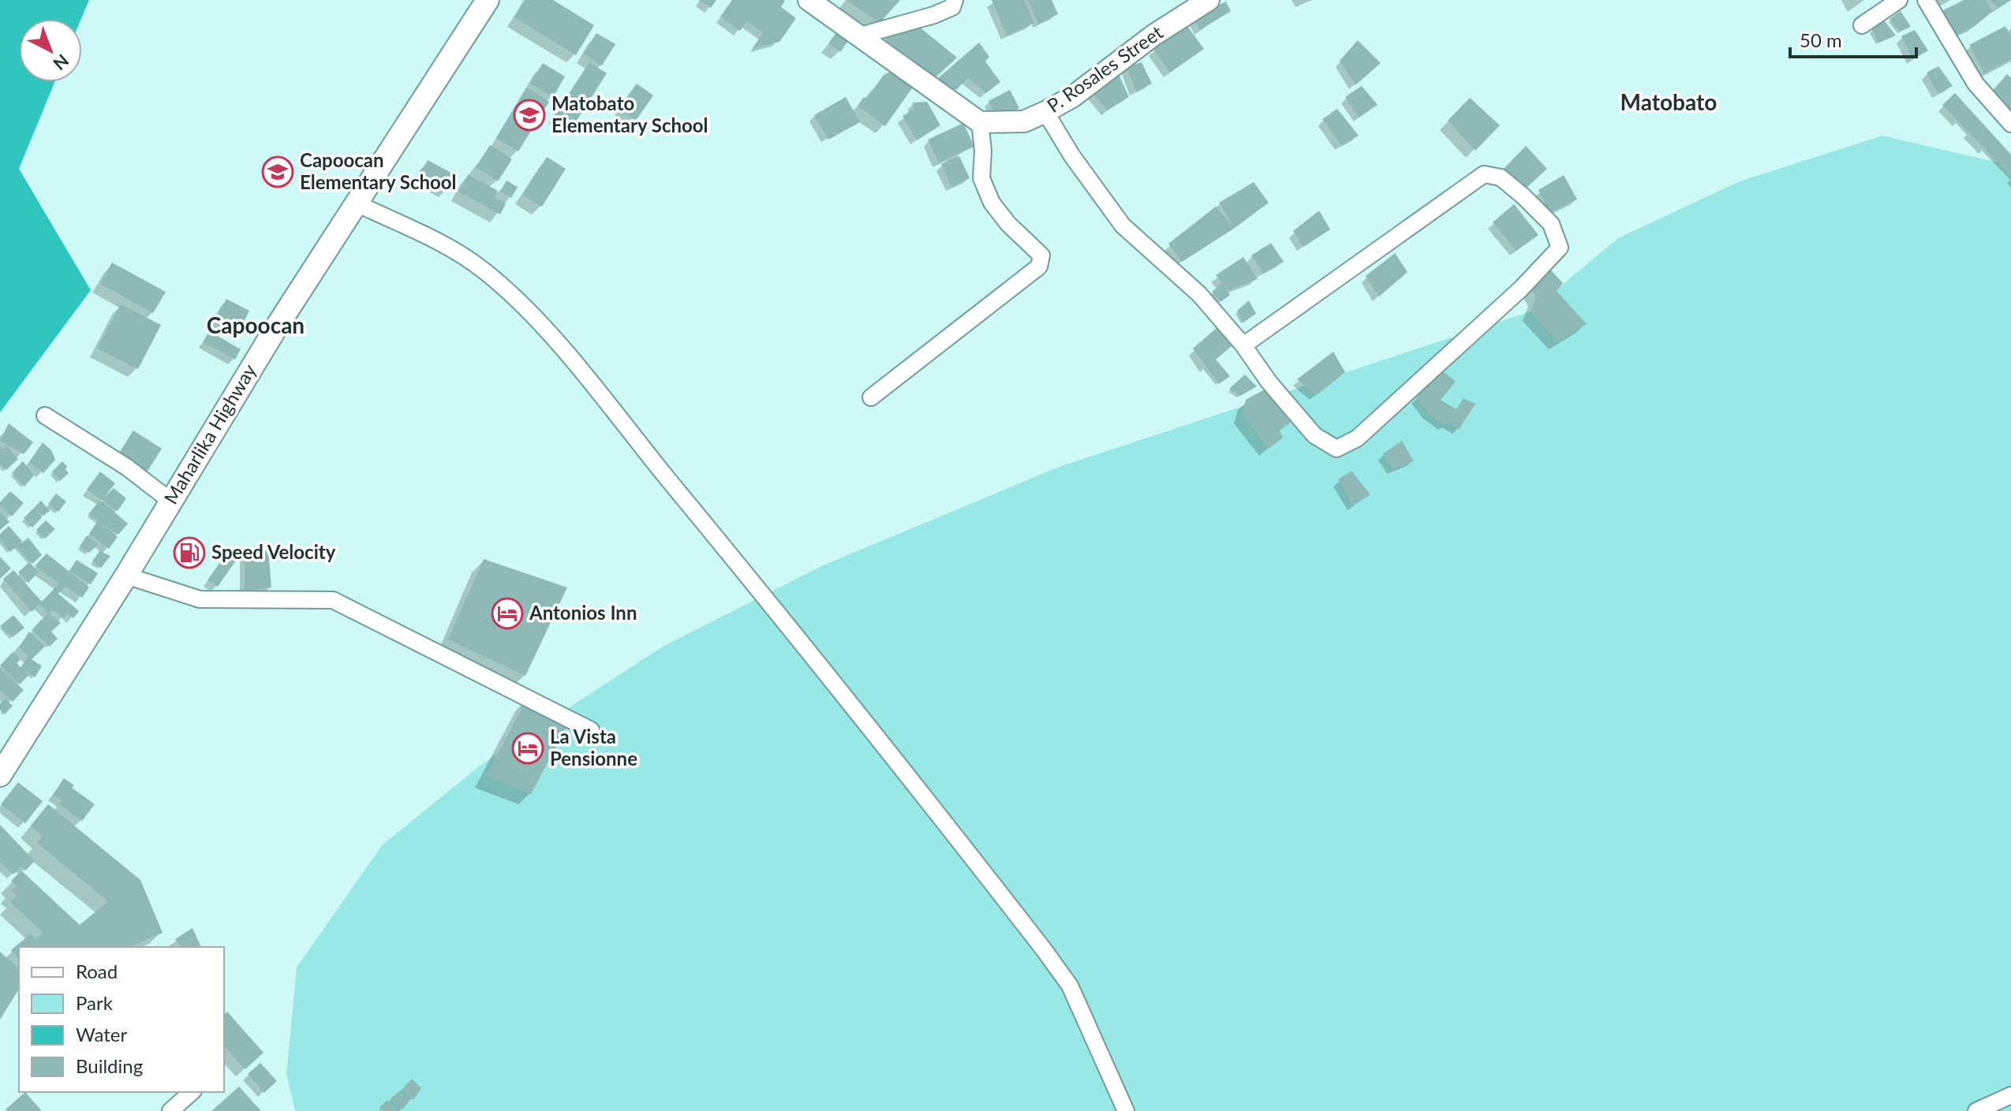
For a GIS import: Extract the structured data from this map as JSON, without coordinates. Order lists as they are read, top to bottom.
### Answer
{
  "streets": {
    "main road": ["Maharlika Highway"],
    "street": ["P. Rosales Street"]
  },
  "districts": ["Matobato", "Capoocan"],
  "places": {
    "school or university": ["Matobato Elementary School", "Capoocan Elementary School"],
    "fuel station": ["Speed Velocity"],
    "hotel": ["Antonios Inn", "La Vista Pensionne"]
  },
  "legend": [
    "Road",
    "Park",
    "Water",
    "Building"
  ],
  "scale_bar": "50 m",
  "north": "bottom right"
}
